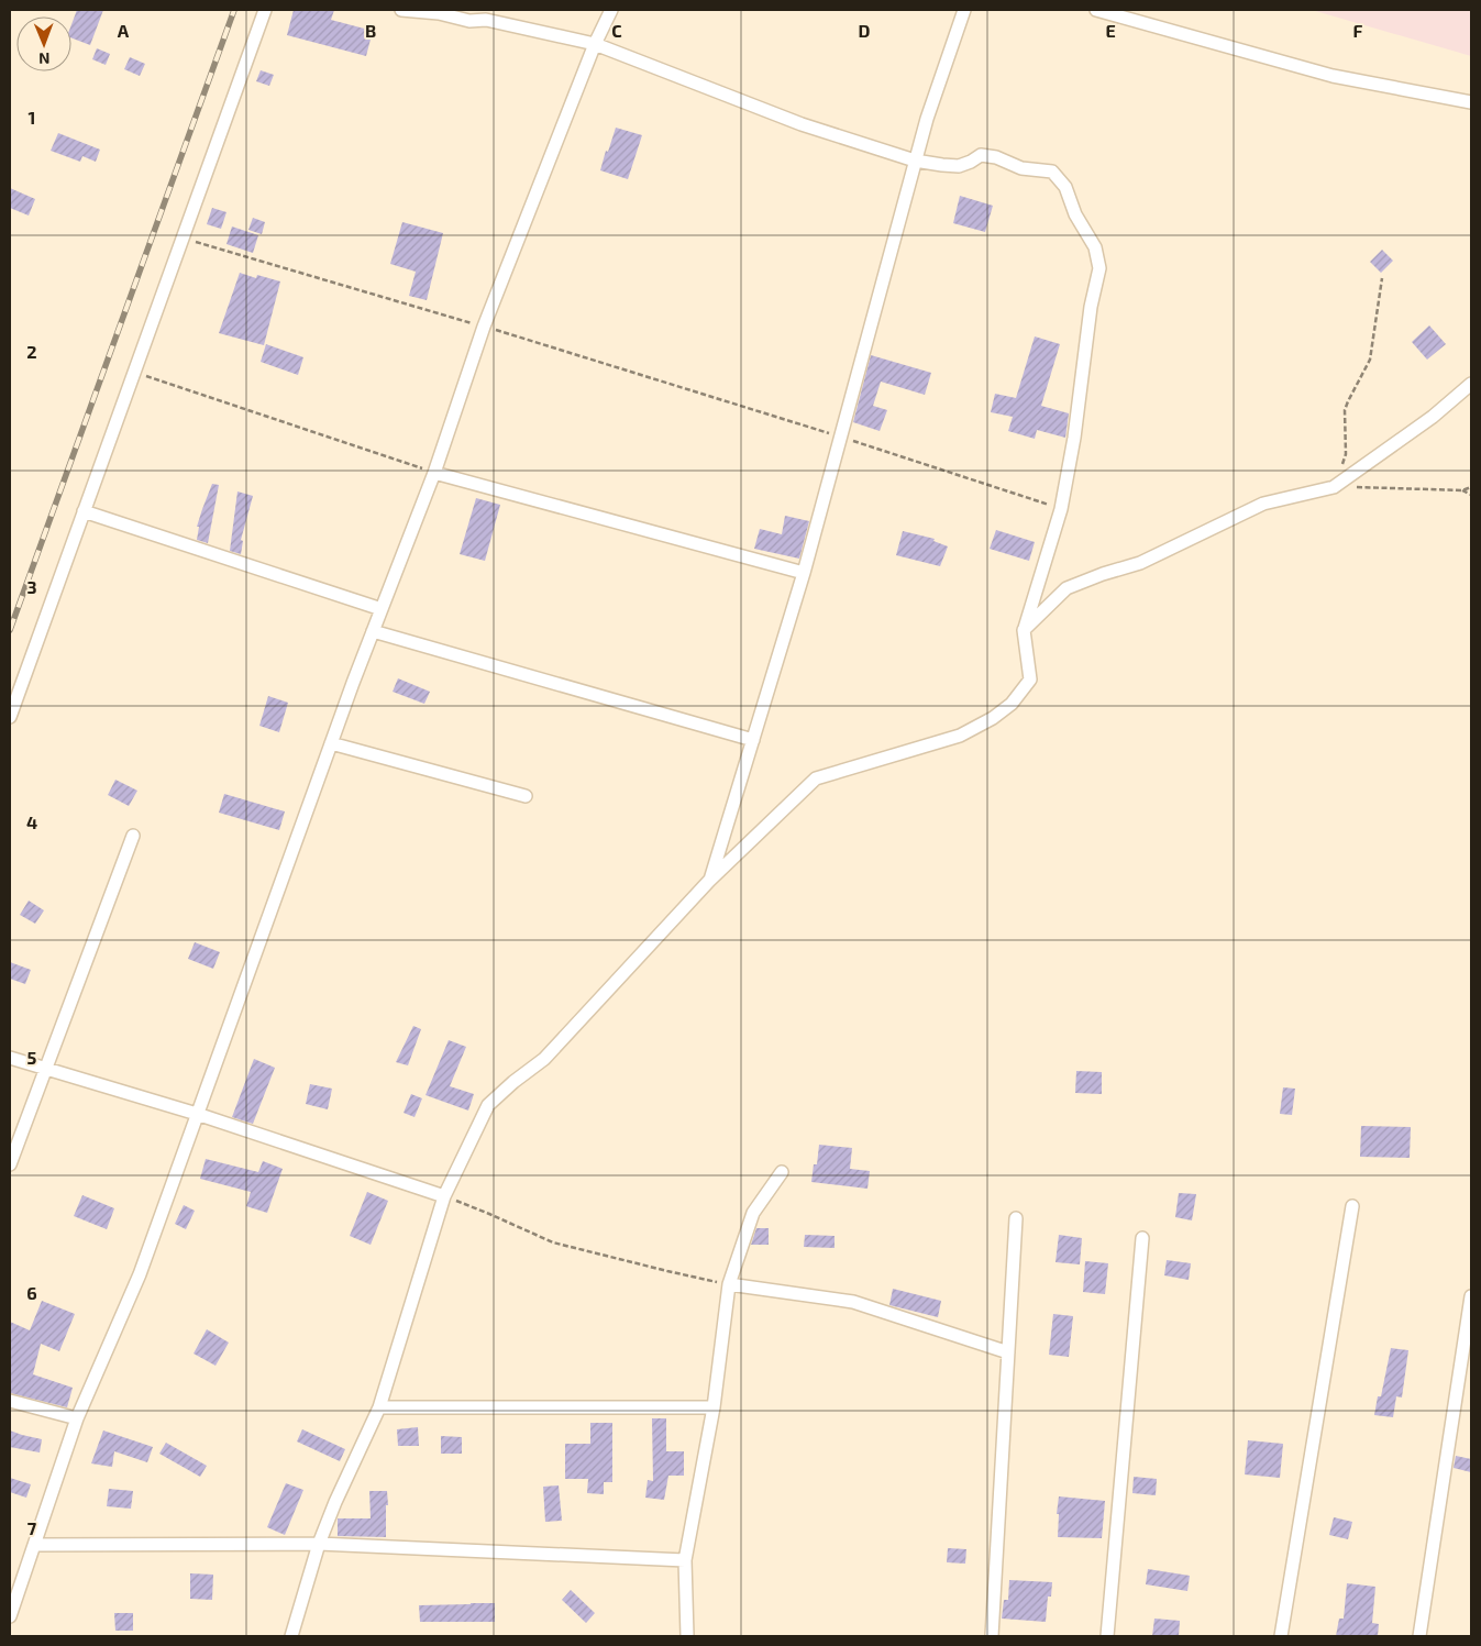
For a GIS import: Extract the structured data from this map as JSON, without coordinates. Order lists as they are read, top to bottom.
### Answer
{
  "north": "bottom",
  "grid": {
    "columns": [
      "A",
      "B",
      "C",
      "D",
      "E",
      "F"
    ],
    "rows": [
      "1",
      "2",
      "3",
      "4",
      "5",
      "6",
      "7"
    ]
  }
}
